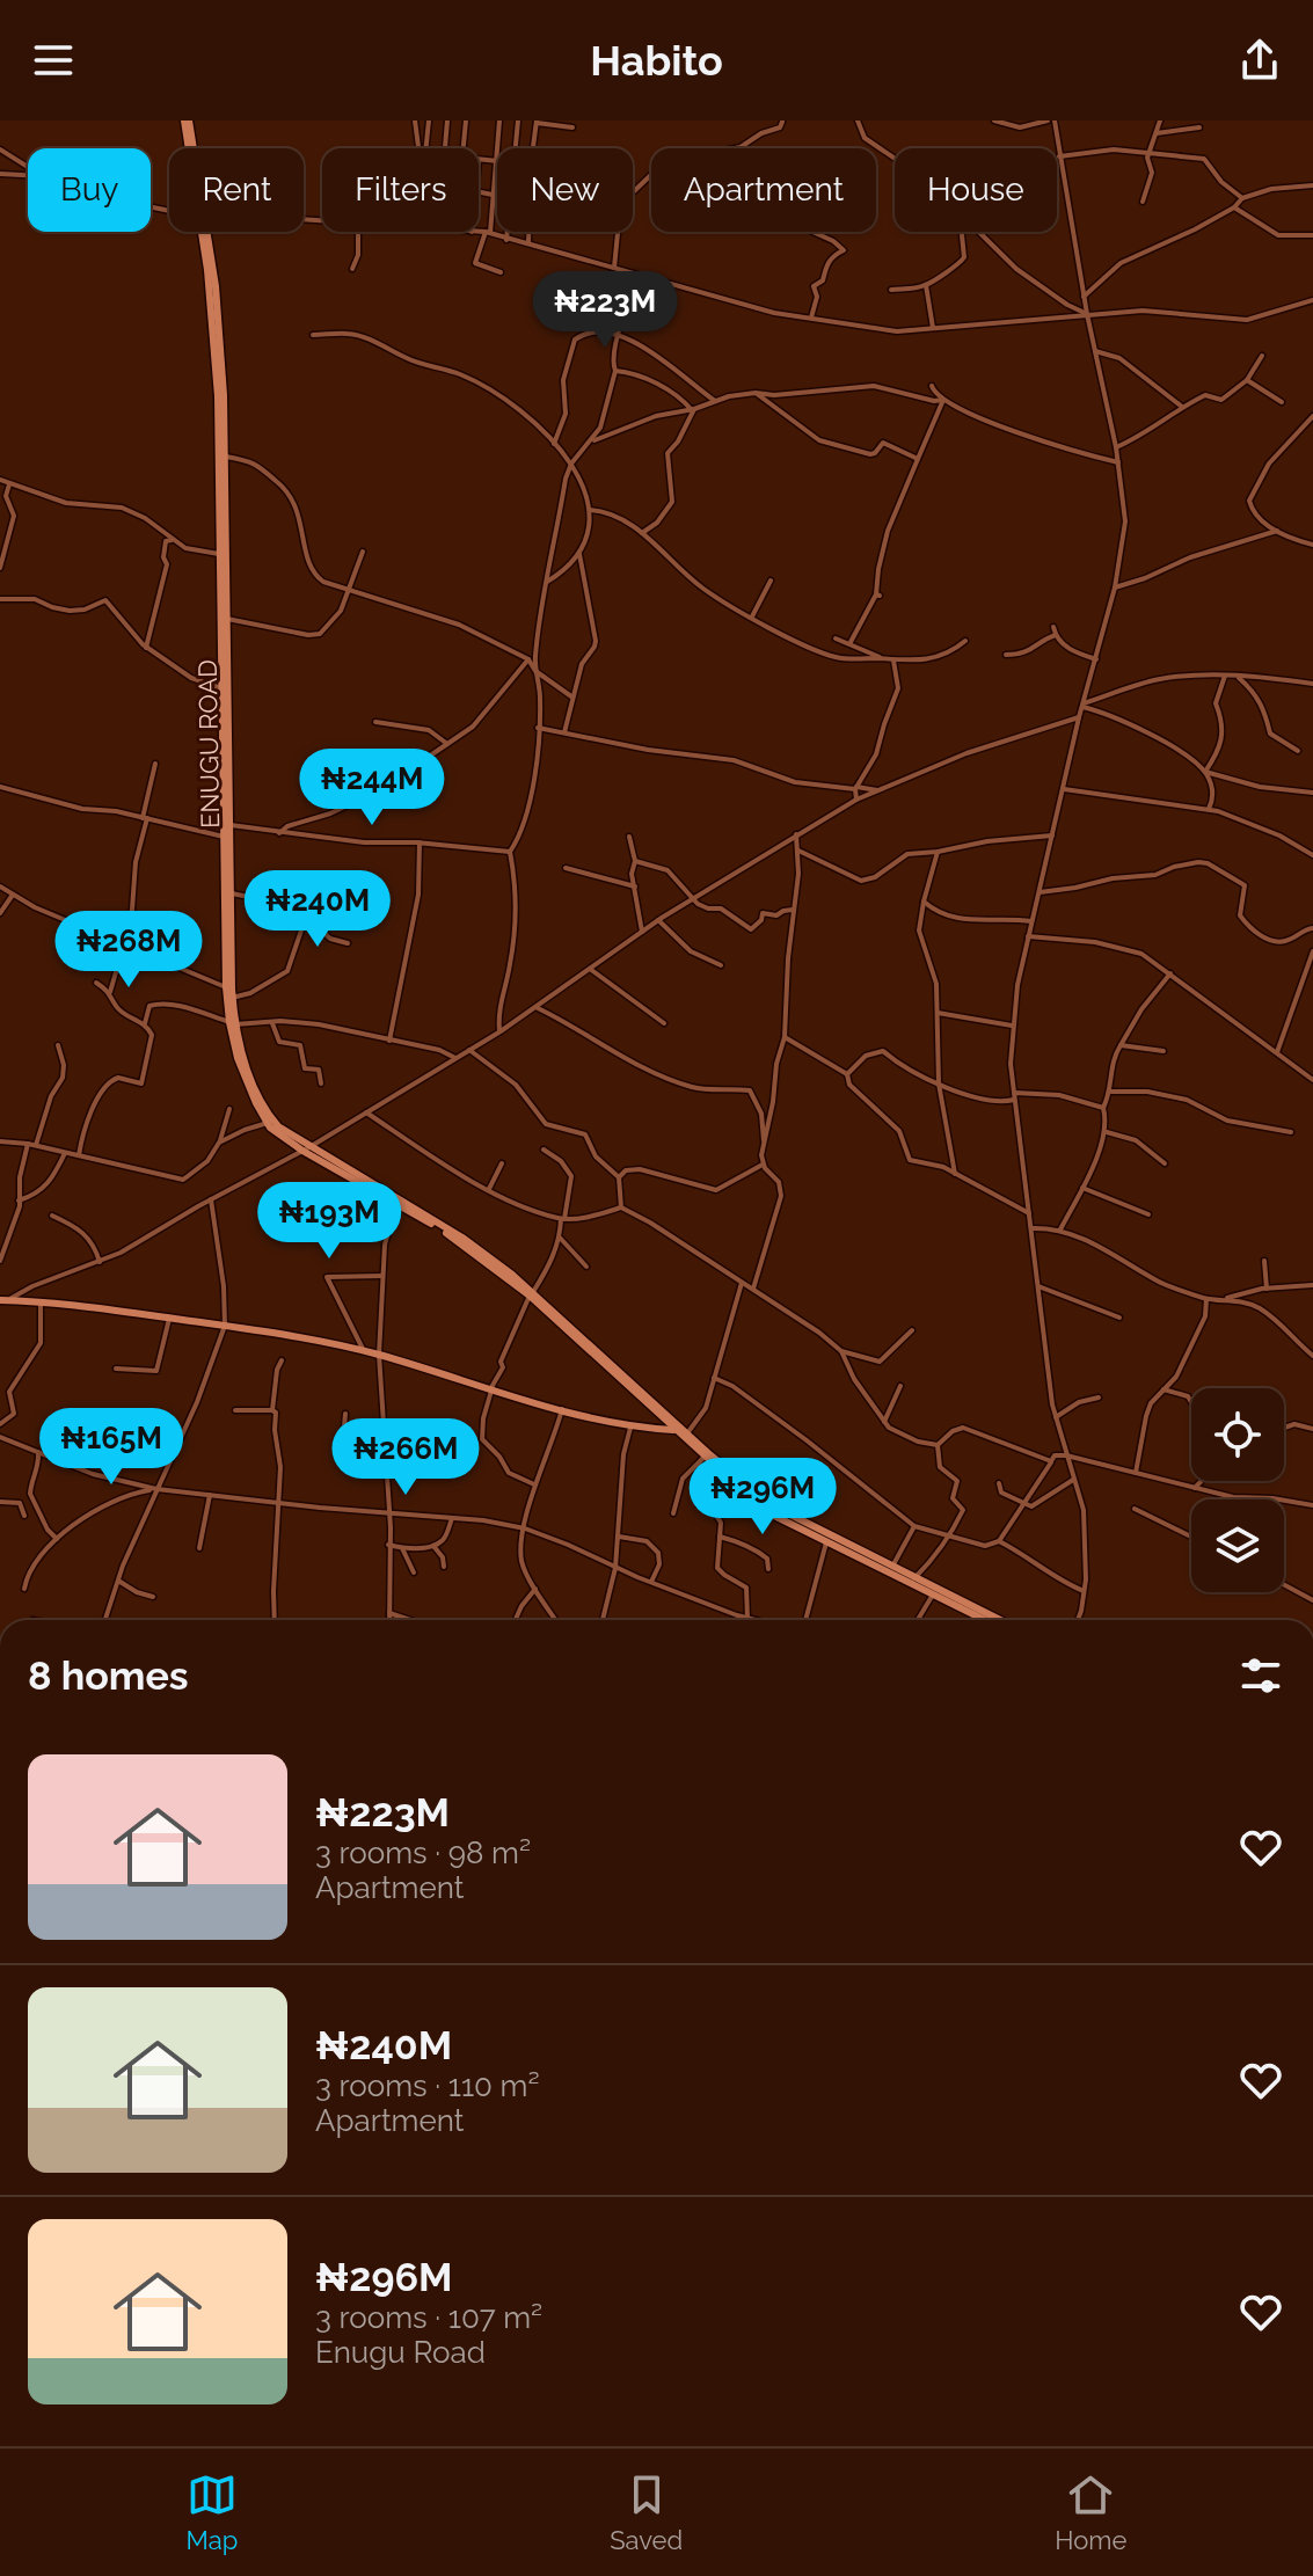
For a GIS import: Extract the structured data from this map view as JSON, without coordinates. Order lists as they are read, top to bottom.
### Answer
{
  "streets": {
    "main road": ["ENUGU ROAD"]
  },
  "page": {
    "header": "Habito",
    "chip": [
      "Buy",
      "Rent",
      "Filters",
      "New",
      "Apartment",
      "House"
    ],
    "price": [
      "₦223M",
      "₦244M",
      "₦240M",
      "₦268M",
      "₦193M",
      "₦165M",
      "₦266M",
      "₦296M"
    ],
    "heading": "8 homes",
    "list": [
      {
        "name": "₦223M",
        "note": "3 rooms · 98 m² · Apartment"
      },
      {
        "name": "₦240M",
        "note": "3 rooms · 110 m² · Apartment"
      },
      {
        "name": "₦296M",
        "note": "3 rooms · 107 m² · Enugu Road"
      }
    ],
    "tabs": ["Map", "Saved", "Home"]
  }
}
